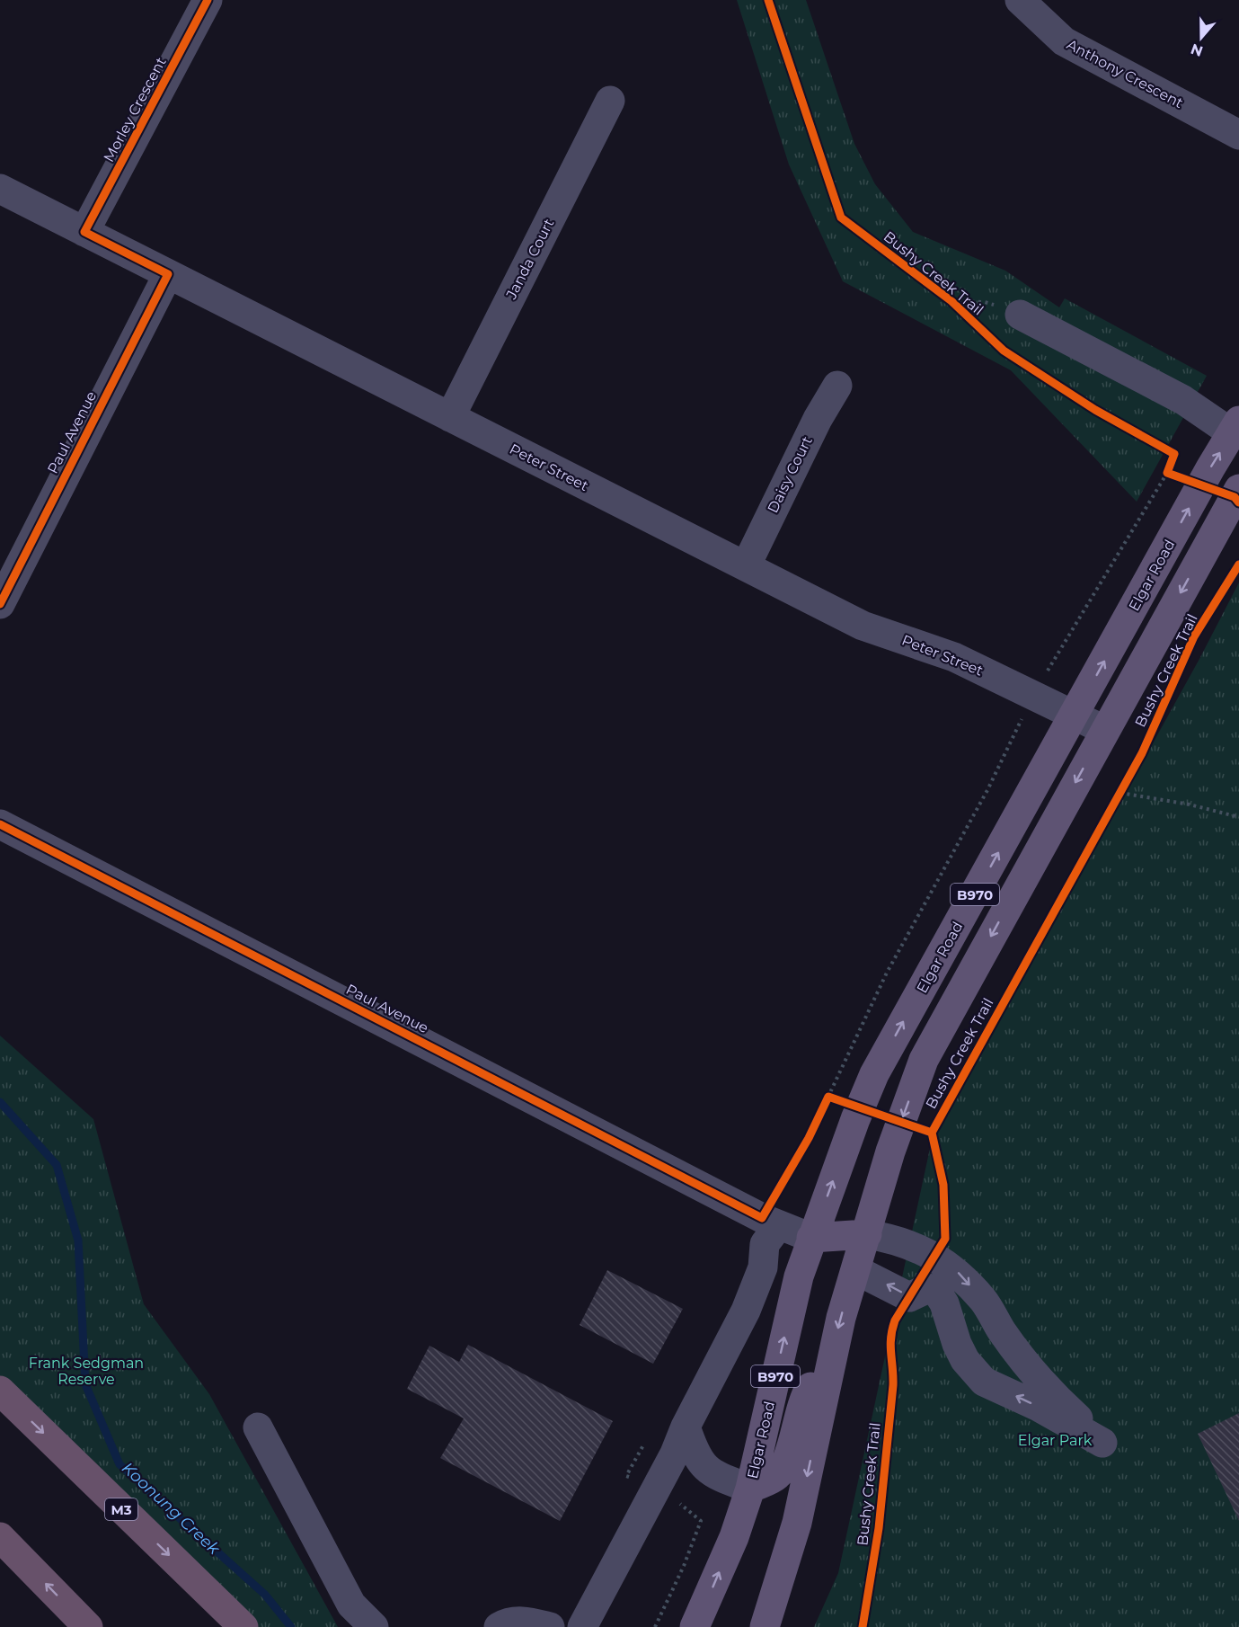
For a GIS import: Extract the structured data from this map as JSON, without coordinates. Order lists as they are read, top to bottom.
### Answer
{
  "streets": {
    "highway": ["M3"],
    "main road": ["Elgar Road", "B970"],
    "street": [
      "Anthony Crescent",
      "Morley Crescent",
      "Janda Court",
      "Paul Avenue",
      "Peter Street",
      "Daisy Court"
    ],
    "cycle path": ["Bushy Creek Trail"]
  },
  "crossings": [
    ["Morley Crescent", "Peter Street"],
    ["Janda Court", "Peter Street"],
    ["Paul Avenue", "Peter Street"],
    ["Paul Avenue", "Elgar Road"],
    ["Peter Street", "Daisy Court"],
    ["Peter Street", "Elgar Road"]
  ],
  "water": ["Koonung Creek"],
  "parks": ["Frank Sedgman Reserve", "Elgar Park"],
  "north": "bottom"
}
